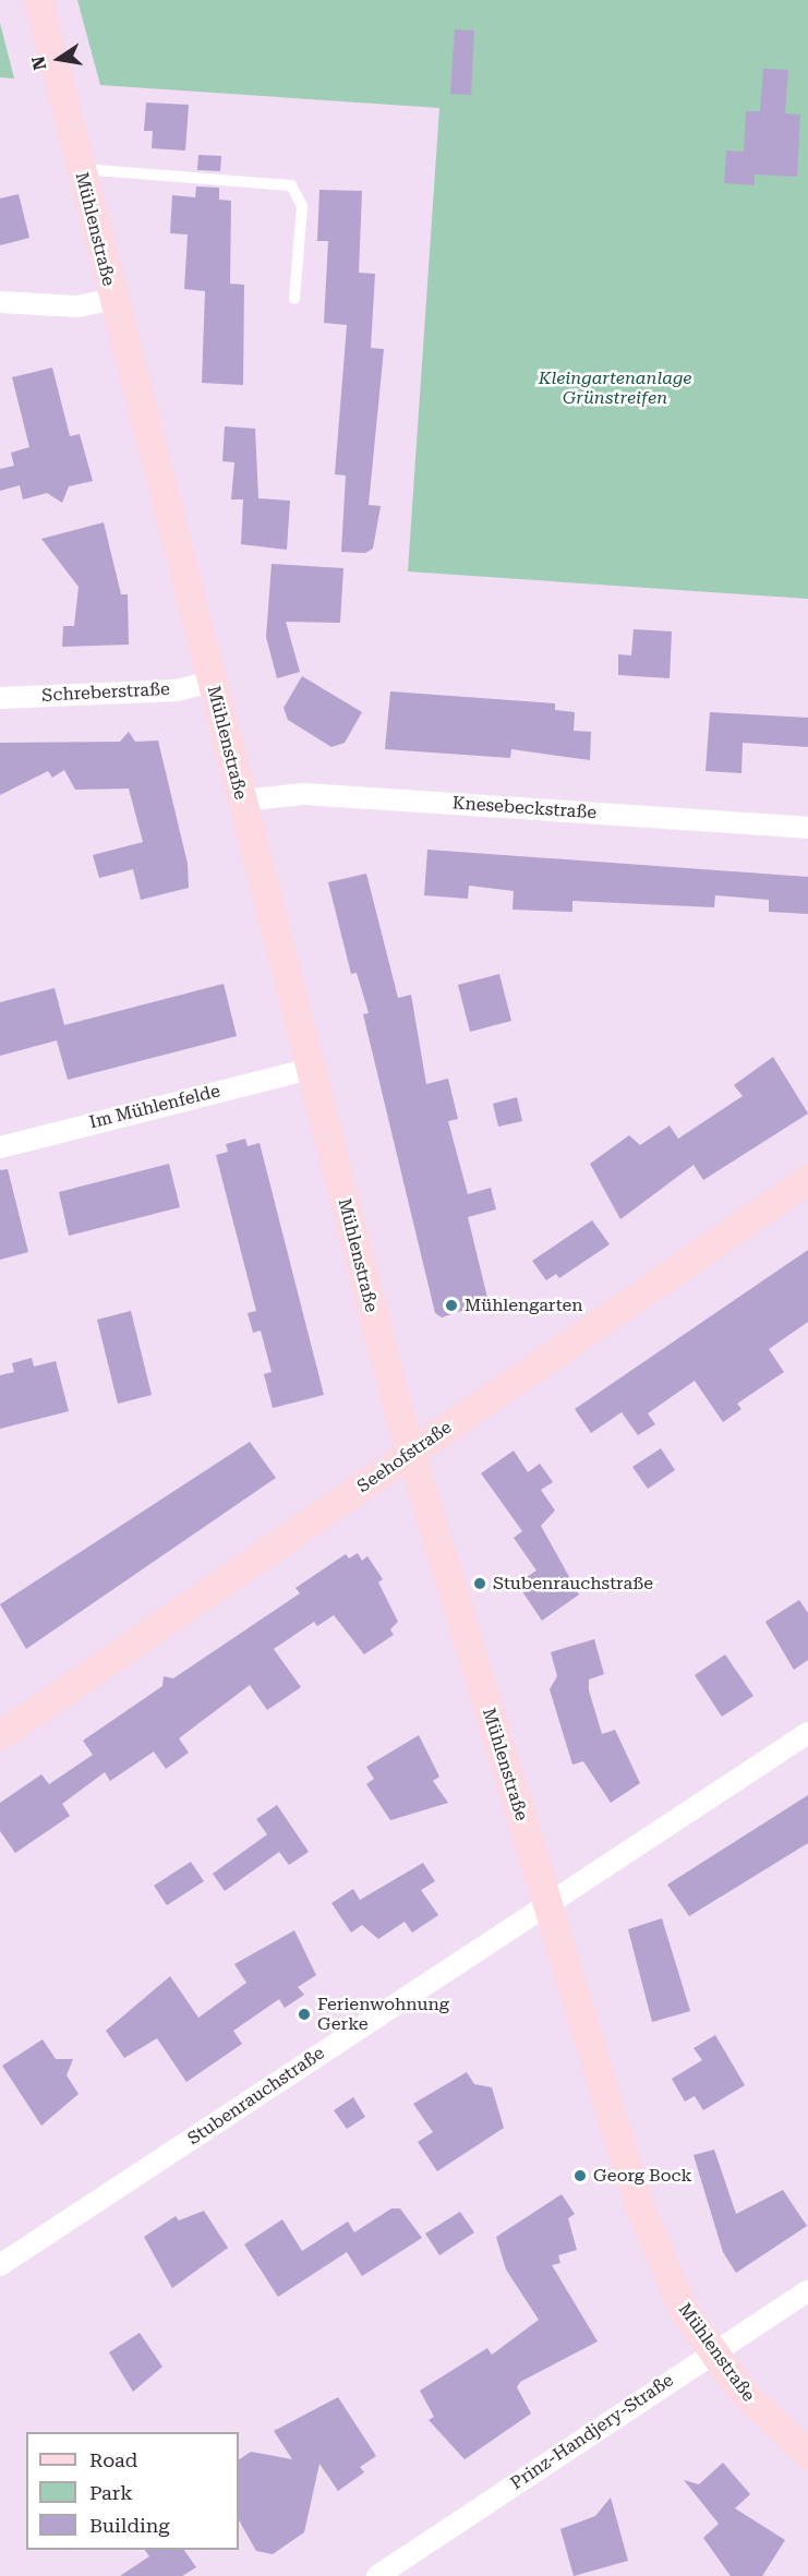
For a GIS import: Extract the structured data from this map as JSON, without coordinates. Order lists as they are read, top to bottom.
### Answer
{
  "streets": {
    "street": [
      "Mühlenstraße",
      "Schreberstraße",
      "Knesebeckstraße",
      "Im Mühlenfelde",
      "Seehofstraße",
      "Stubenrauchstraße",
      "Prinz-Handjery-Straße"
    ]
  },
  "crossings": [
    ["Mühlenstraße", "Schreberstraße"],
    ["Mühlenstraße", "Knesebeckstraße"],
    ["Mühlenstraße", "Im Mühlenfelde"],
    ["Mühlenstraße", "Seehofstraße"],
    ["Mühlenstraße", "Stubenrauchstraße"],
    ["Mühlenstraße", "Prinz-Handjery-Straße"]
  ],
  "parks": ["Kleingartenanlage Grünstreifen"],
  "places": [
    "Mühlengarten",
    "Stubenrauchstraße",
    "Ferienwohnung Gerke",
    "Georg Bock"
  ],
  "legend": ["Road", "Park", "Building"],
  "north": "left"
}
